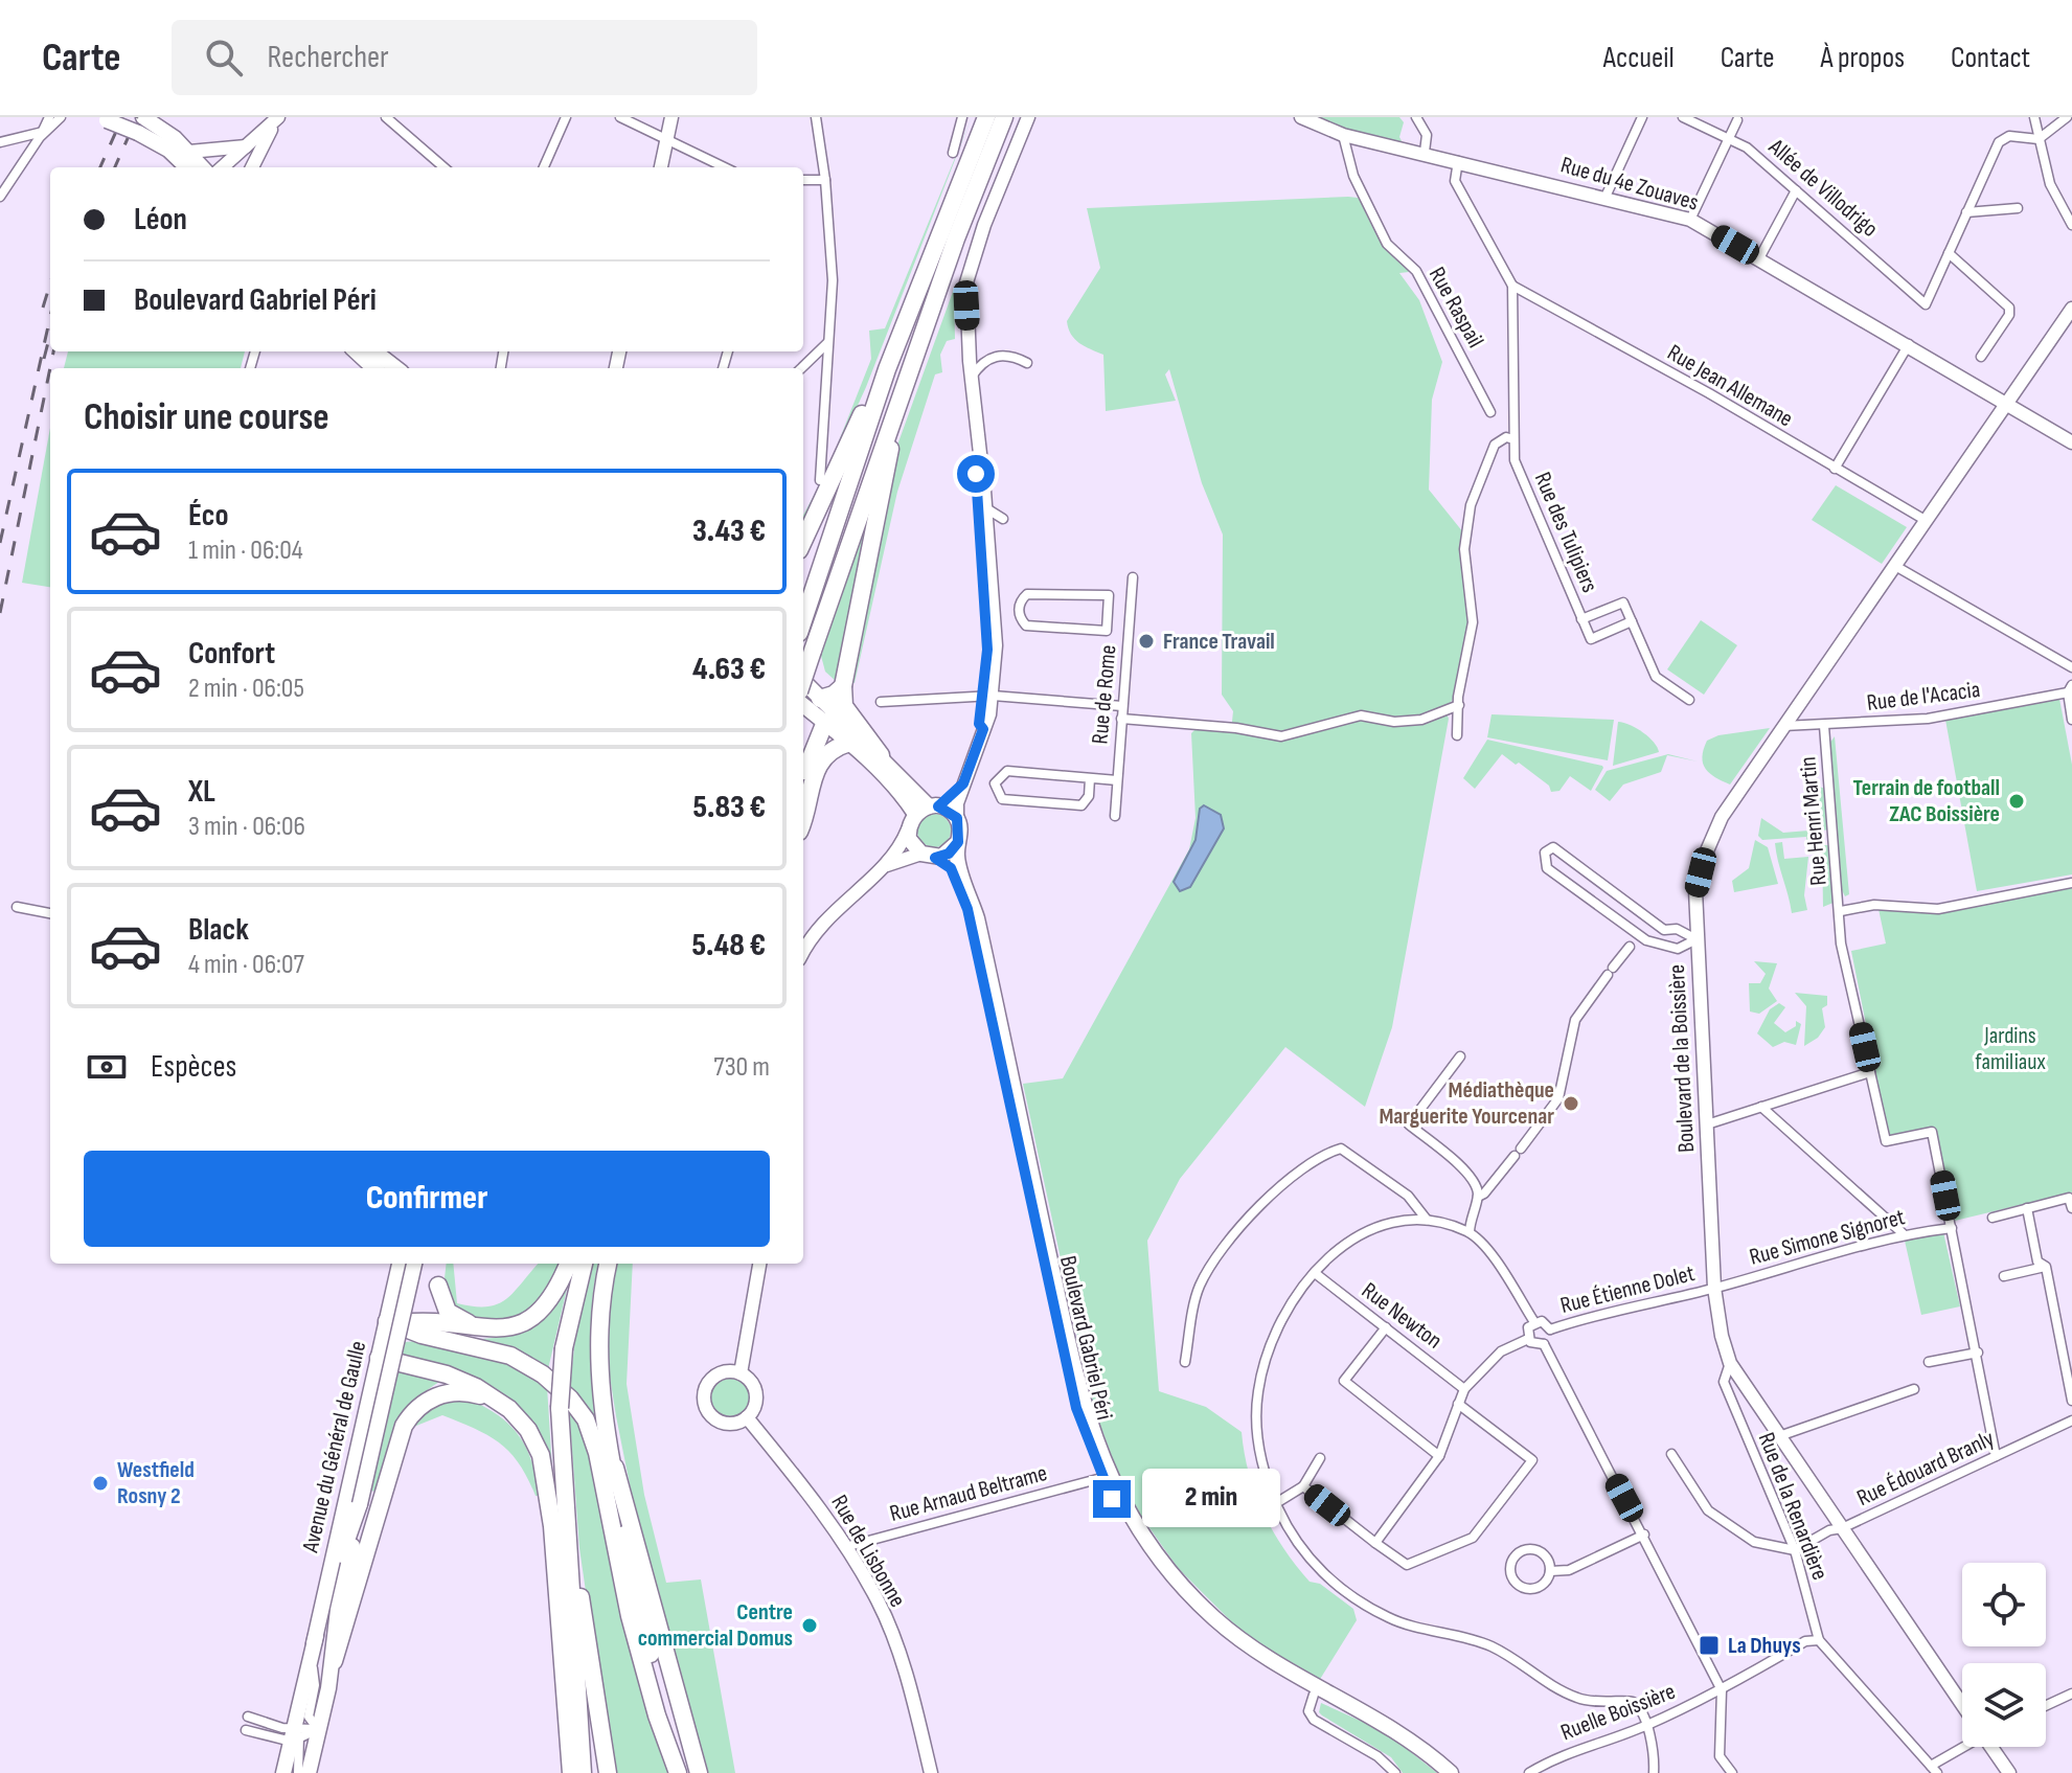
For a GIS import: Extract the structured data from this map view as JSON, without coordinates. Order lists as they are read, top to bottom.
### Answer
{
  "streets": {
    "main road": [
      "Rue du 4e Zouaves",
      "Boulevard de la Boissière",
      "Boulevard Gabriel Péri",
      "Avenue du Général de Gaulle",
      "Rue de Lisbonne"
    ],
    "street": [
      "Allée de Villodrigo",
      "Rue Raspail",
      "Rue Jean Allemane",
      "Rue des Tulipiers",
      "Rue de Rome",
      "Rue de l'Acacia",
      "Rue Henri Martin",
      "Rue Simone Signoret",
      "Rue Étienne Dolet",
      "Rue Newton",
      "Rue Édouard Branly",
      "Rue Arnaud Beltrame",
      "Rue de la Renardière",
      "Ruelle Boissière"
    ]
  },
  "crossings": [
    ["Rue du 4e Zouaves", "Rue Raspail"],
    ["Rue du 4e Zouaves", "Boulevard de la Boissière"],
    ["Rue Jean Allemane", "Rue des Tulipiers"],
    ["Rue Jean Allemane", "Boulevard de la Boissière"],
    ["Rue de l'Acacia", "Rue Henri Martin"],
    ["Rue de l'Acacia", "Boulevard de la Boissière"],
    ["Rue Henri Martin", "Rue Simone Signoret"],
    ["Boulevard de la Boissière", "Rue Simone Signoret"],
    ["Boulevard de la Boissière", "Rue Étienne Dolet"],
    ["Boulevard de la Boissière", "Rue Édouard Branly"],
    ["Boulevard de la Boissière", "Rue de la Renardière"],
    ["Rue Simone Signoret", "Rue Étienne Dolet"],
    ["Boulevard Gabriel Péri", "Rue Arnaud Beltrame"],
    ["Rue Édouard Branly", "Rue de la Renardière"],
    ["Rue Arnaud Beltrame", "Rue de Lisbonne"],
    ["Rue de la Renardière", "Ruelle Boissière"]
  ],
  "parks": ["Jardins familiaux"],
  "places": {
    "other": [
      "France Travail",
      "Terrain de football ZAC Boissière",
      "Médiathèque Marguerite Yourcenar",
      "Westfield Rosny 2",
      "Centre commercial Domus"
    ],
    "transit": ["La Dhuys"]
  },
  "page": {
    "header": "Carte",
    "search": "Rechercher",
    "nav": [
      "Accueil",
      "Carte",
      "À propos",
      "Contact"
    ],
    "banner": ["Léon", "Boulevard Gabriel Péri"],
    "heading": "Choisir une course",
    "list": [
      {
        "name": "Éco",
        "note": "1 min · 06:04",
        "value": "3.43 €"
      },
      {
        "name": "Confort",
        "note": "2 min · 06:05",
        "value": "4.63 €"
      },
      {
        "name": "XL",
        "note": "3 min · 06:06",
        "value": "5.83 €"
      },
      {
        "name": "Black",
        "note": "4 min · 06:07",
        "value": "5.48 €"
      }
    ],
    "pay": ["Espèces", "730 m"],
    "buttons": "Confirmer",
    "bubble": "2 min"
  }
}
